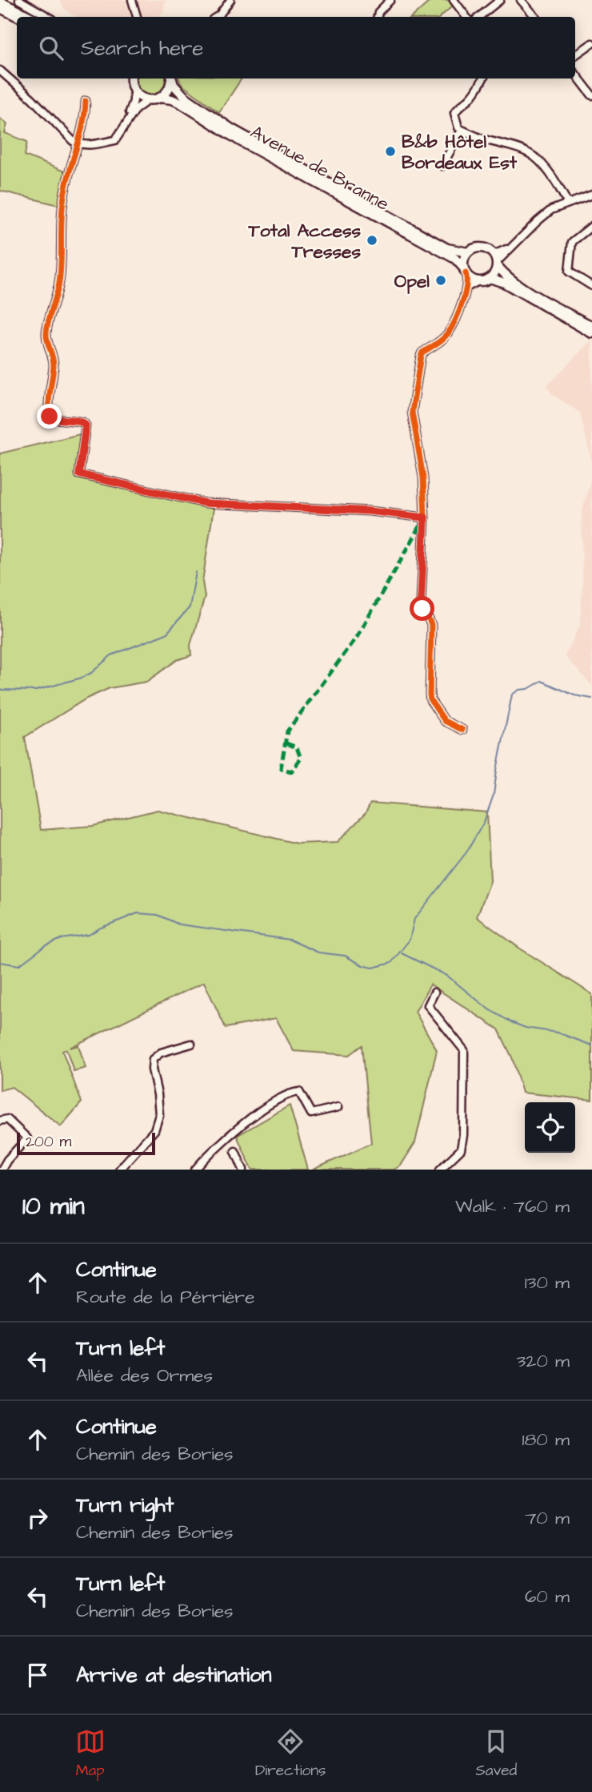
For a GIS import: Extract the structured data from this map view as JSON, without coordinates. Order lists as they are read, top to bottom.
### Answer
{
  "streets": {
    "main road": ["Avenue de Branne"]
  },
  "places": ["B&b Hôtel Bordeaux Est", "Total Access Tresses", "Opel"],
  "scale_bar": "200 m",
  "page": {
    "search": "Search here",
    "scale": "200 m",
    "heading": ["10 min", "Walk · 760 m"],
    "list": [
      ["Continue", "Route de la Pérrière", "130 m"],
      ["Turn left", "Allée des Ormes", "320 m"],
      ["Continue", "Chemin des Bories", "180 m"],
      ["Turn right", "Chemin des Bories", "70 m"],
      ["Turn left", "Chemin des Bories", "60 m"],
      "Arrive at destination"
    ],
    "nav": ["Map", "Directions", "Saved"]
  }
}
